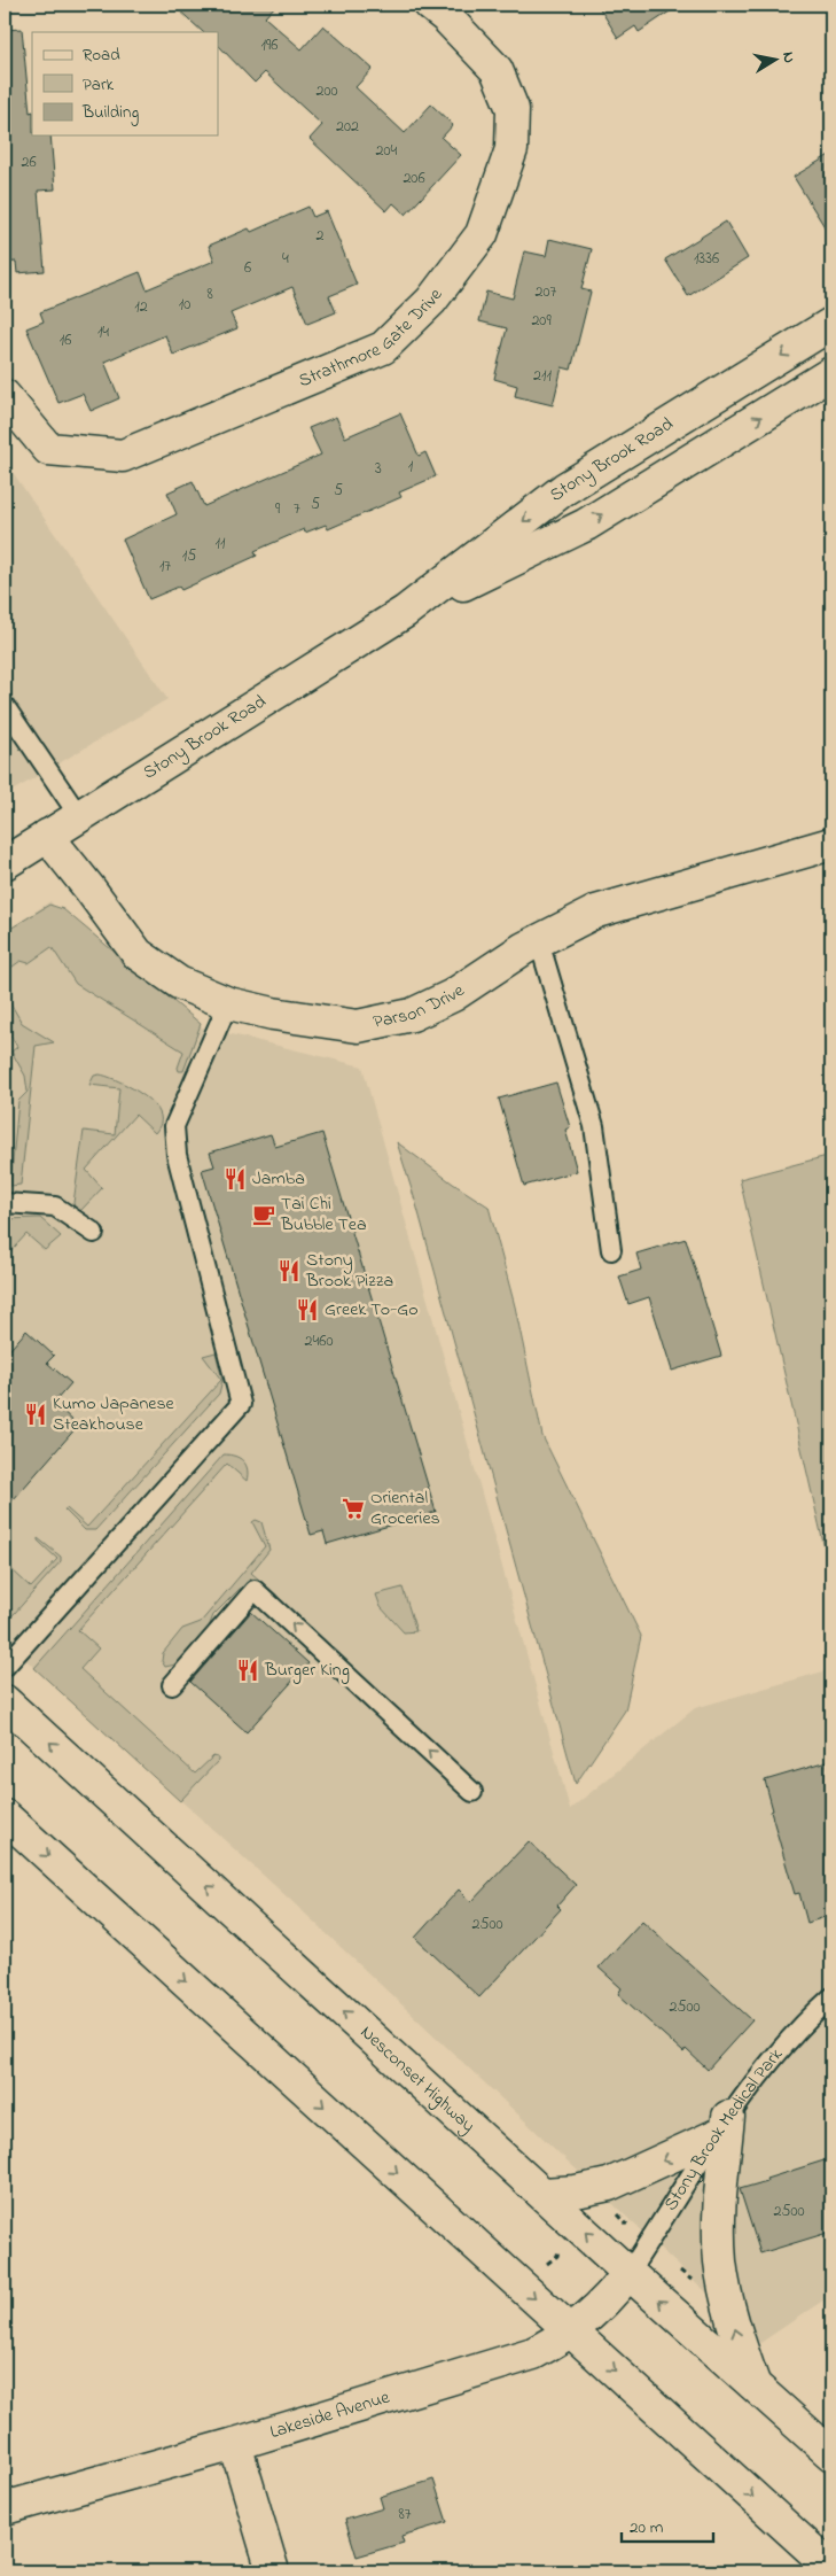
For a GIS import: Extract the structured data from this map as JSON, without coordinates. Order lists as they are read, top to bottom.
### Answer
{
  "streets": {
    "main road": [
      "Strathmore Gate Drive",
      "Stony Brook Road",
      "Parson Drive",
      "Nesconset Highway",
      "Lakeside Avenue"
    ],
    "lane": ["Stony Brook Medical Park"]
  },
  "crossings": [
    ["Stony Brook Road", "Parson Drive"],
    ["Nesconset Highway", "Stony Brook Medical Park"],
    ["Nesconset Highway", "Lakeside Avenue"],
    ["Stony Brook Medical Park", "Lakeside Avenue"]
  ],
  "places": {
    "restaurant": [
      "Jamba",
      "Stony Brook Pizza",
      "Greek To-Go",
      "Kumo Japanese Steakhouse",
      "Burger King"
    ],
    "cafe": ["Tai Chi Bubble Tea"],
    "supermarket": ["Oriental Groceries"]
  },
  "house_numbers": [
    "196",
    "200",
    "202",
    "204",
    "26",
    "206",
    "2",
    "4",
    "1336",
    "6",
    "207",
    "8",
    "10",
    "12",
    "209",
    "14",
    "16",
    "211",
    "1",
    "3",
    "5",
    "5",
    "9",
    "7",
    "11",
    "15",
    "17",
    "2460",
    "2500",
    "2500",
    "2500",
    "87"
  ],
  "legend": ["Road", "Park", "Building"],
  "scale_bar": "20 m",
  "north": "right"
}
